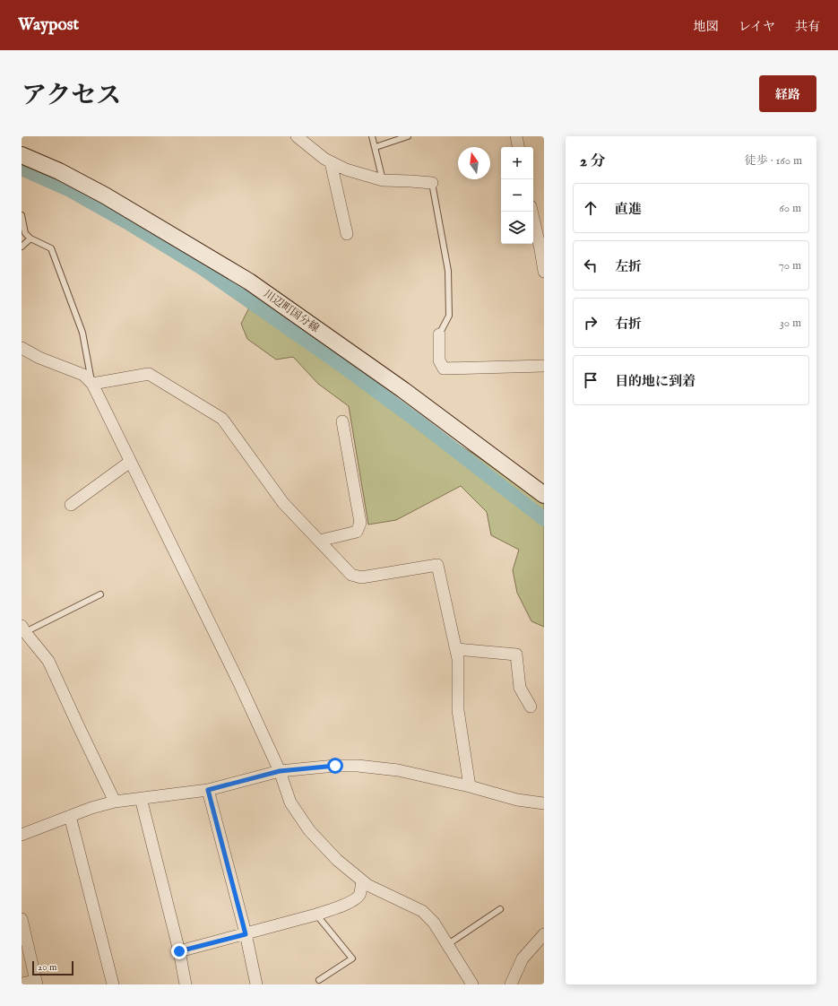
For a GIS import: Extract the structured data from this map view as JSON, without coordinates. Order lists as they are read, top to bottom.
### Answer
{
  "streets": {
    "street": ["川辺町国分線"]
  },
  "scale_bar": "20 m",
  "north": "top",
  "page": {
    "header": "Waypost",
    "nav": ["地図", "レイヤ", "共有"],
    "title": "アクセス",
    "buttons": "経路",
    "heading": ["2 分", "徒歩 · 160 m"],
    "map_buttons": ["+", "−"],
    "list": [
      ["直進", "60 m"],
      ["左折", "70 m"],
      ["右折", "30 m"],
      "目的地に到着"
    ],
    "scale": "20 m"
  }
}
